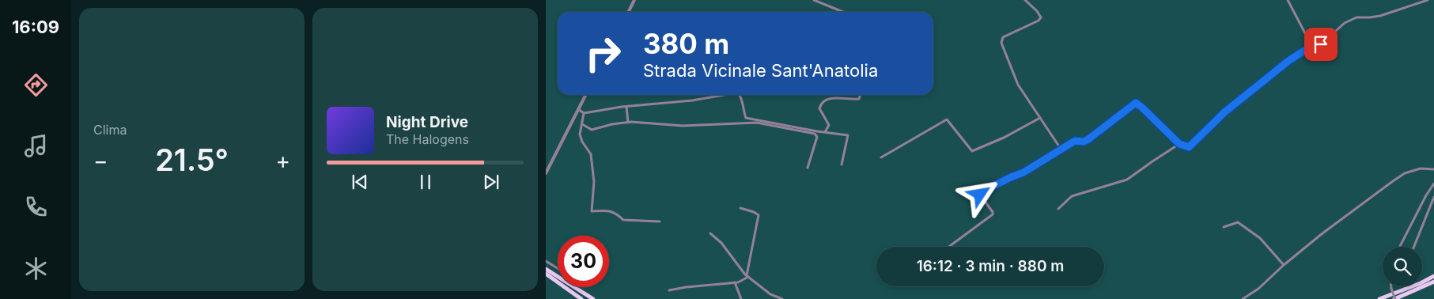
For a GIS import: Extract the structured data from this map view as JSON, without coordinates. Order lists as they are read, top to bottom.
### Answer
{
  "page": {
    "tabs": "16:09",
    "tile": "Clima",
    "turn": ["380 m", "Strada Vicinale Sant'Anatolia"],
    "song": ["Night Drive", "The Halogens"],
    "heat": ["−", "21.5°", "+"],
    "limit": "30",
    "trip": "16:12 · 3 min · 880 m"
  }
}
